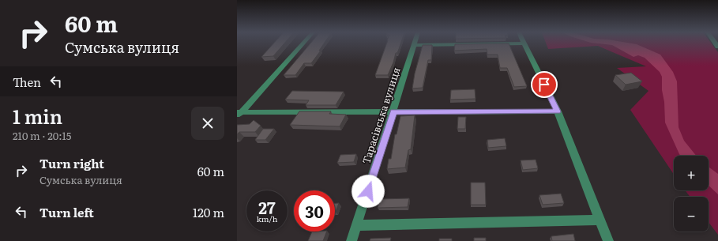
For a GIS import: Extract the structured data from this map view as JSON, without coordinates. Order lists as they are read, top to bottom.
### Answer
{
  "streets": {
    "street": ["Тарасівська вулиця"]
  },
  "page": {
    "turn": ["60 m", "Сумська вулиця"],
    "then": "Then",
    "heading": ["1 min", "210 m · 20:15"],
    "list": [
      {
        "name": "Turn right",
        "note": "Сумська вулиця",
        "value": "60 m"
      },
      {
        "name": "Turn left",
        "value": "120 m"
      }
    ],
    "map_buttons": ["+", "−"],
    "speed": "27 km/h",
    "limit": "30"
  }
}
